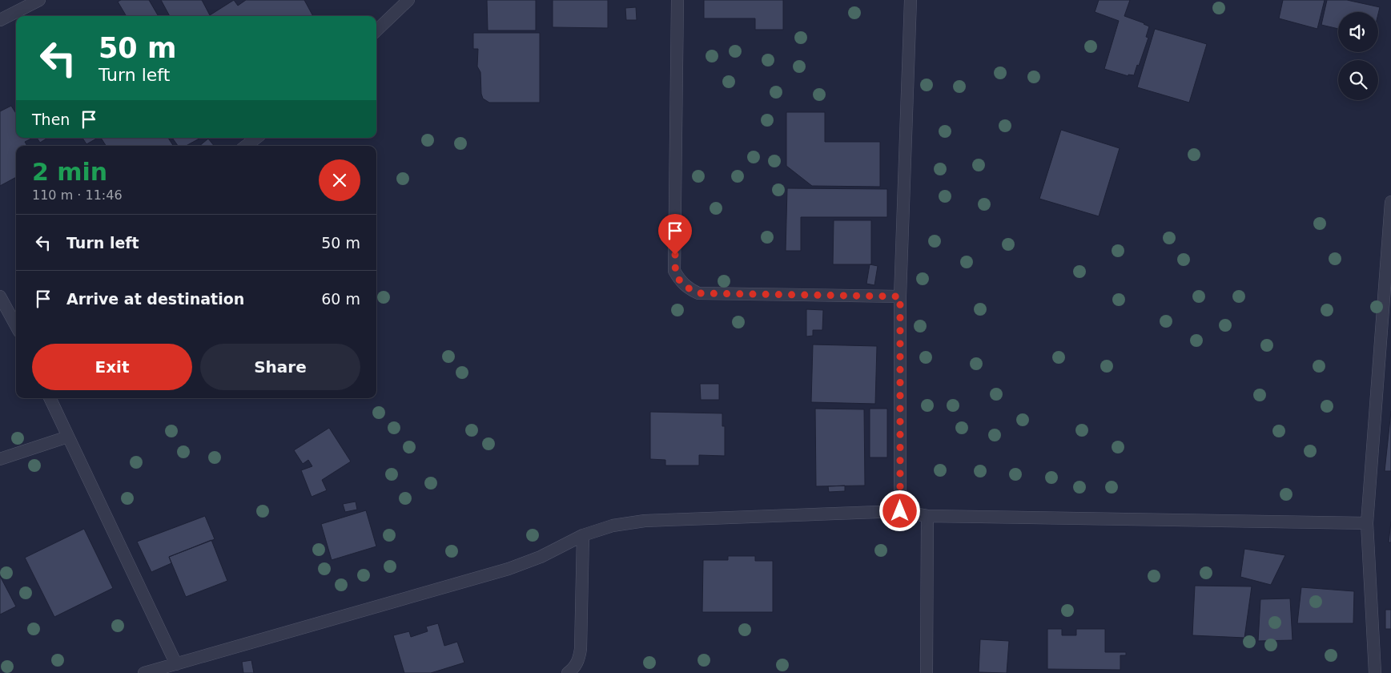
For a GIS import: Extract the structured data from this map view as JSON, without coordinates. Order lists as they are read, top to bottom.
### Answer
{
  "page": {
    "turn": ["50 m", "Turn left"],
    "then": "Then",
    "heading": ["2 min", "110 m · 11:46"],
    "list": [
      {
        "name": "Turn left",
        "value": "50 m"
      },
      {
        "name": "Arrive at destination",
        "value": "60 m"
      }
    ],
    "buttons": ["Exit", "Share"]
  }
}
